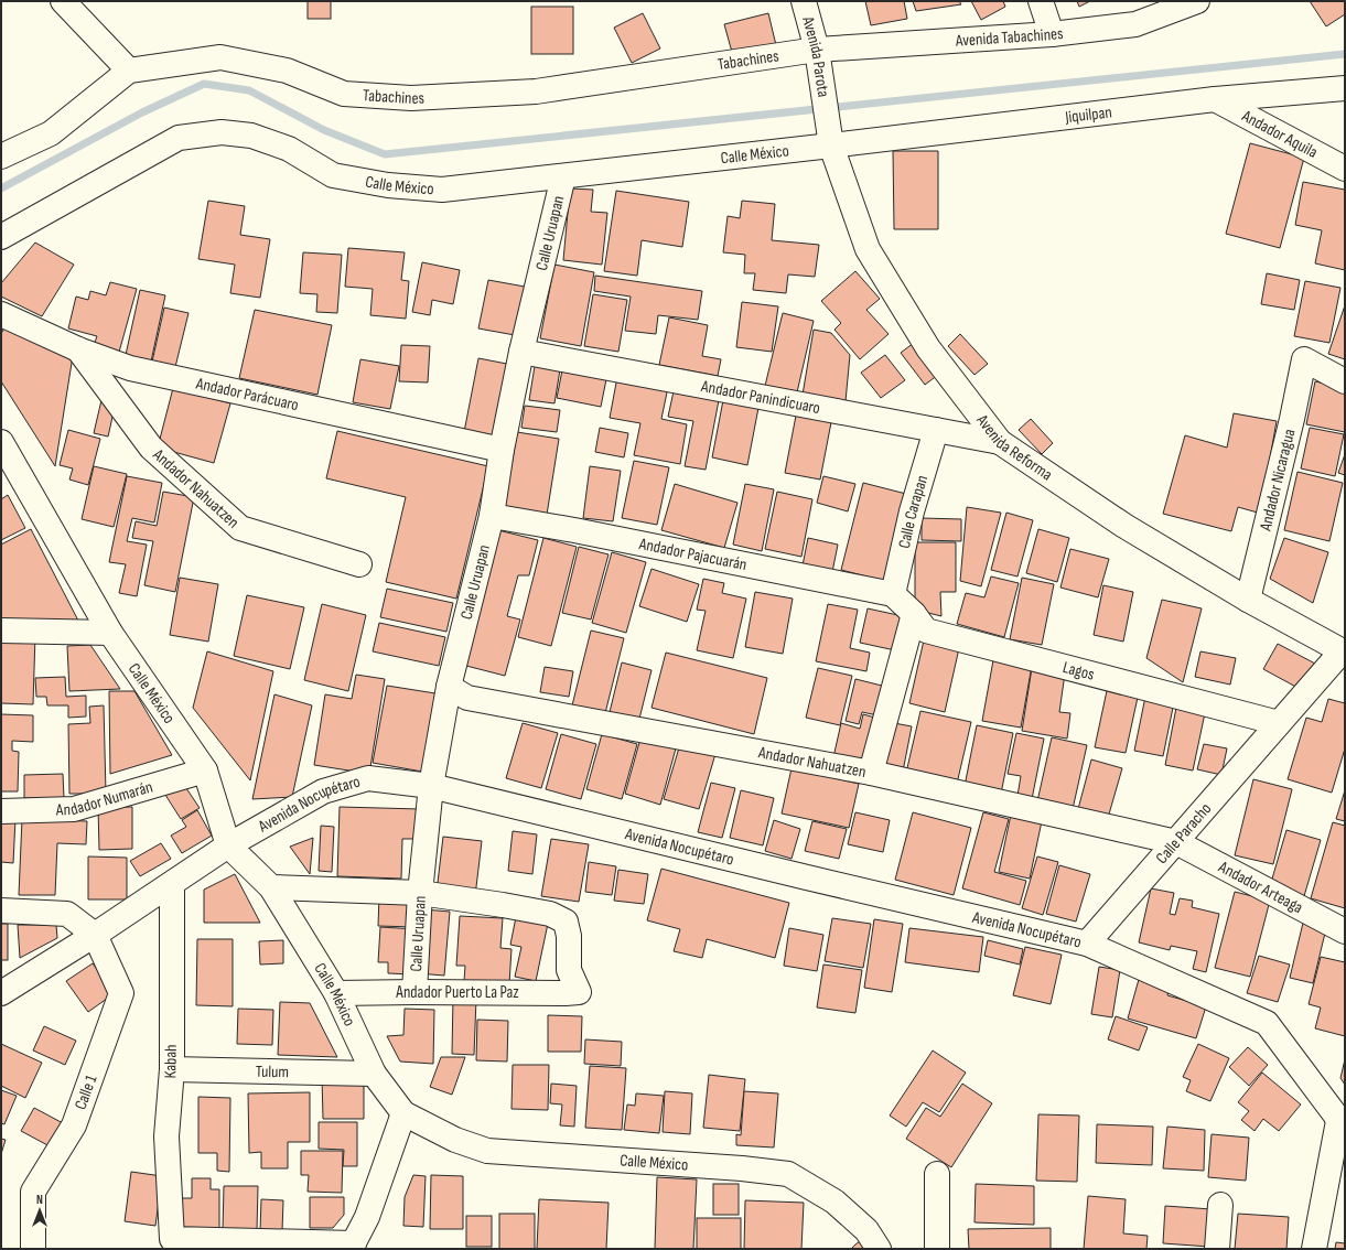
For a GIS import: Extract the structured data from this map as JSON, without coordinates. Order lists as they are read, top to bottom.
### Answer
{
  "streets": {
    "street": [
      "Avenida Tabachines",
      "Avenida Parota",
      "Tabachines",
      "Jiquilpan",
      "Andador Aquila",
      "Calle México",
      "Calle Uruapan",
      "Andador Parácuaro",
      "Andador Panindicuaro",
      "Avenida Reforma",
      "Andador Nicaragua",
      "Andador Nahuatzen",
      "Calle Carapan",
      "Andador Pajacuarán",
      "Lagos",
      "Andador Numarán",
      "Avenida Nocupétaro",
      "Calle Paracho",
      "Andador Arteaga",
      "Andador Puerto La Paz",
      "Kabah",
      "Tulum",
      "Calle 1"
    ]
  },
  "crossings": [
    ["Avenida Tabachines", "Avenida Parota"],
    ["Avenida Tabachines", "Tabachines"],
    ["Avenida Parota", "Tabachines"],
    ["Avenida Parota", "Avenida Reforma"],
    ["Jiquilpan", "Andador Aquila"],
    ["Jiquilpan", "Calle México"],
    ["Jiquilpan", "Avenida Reforma"],
    ["Calle México", "Calle Uruapan"],
    ["Calle México", "Avenida Reforma"],
    ["Calle México", "Andador Numarán"],
    ["Calle México", "Avenida Nocupétaro"],
    ["Calle México", "Andador Puerto La Paz"],
    ["Calle México", "Tulum"],
    ["Calle Uruapan", "Andador Parácuaro"],
    ["Calle Uruapan", "Andador Panindicuaro"],
    ["Calle Uruapan", "Andador Nahuatzen"],
    ["Calle Uruapan", "Andador Pajacuarán"],
    ["Calle Uruapan", "Avenida Nocupétaro"],
    ["Calle Uruapan", "Andador Puerto La Paz"],
    ["Andador Parácuaro", "Andador Nahuatzen"],
    ["Andador Panindicuaro", "Avenida Reforma"],
    ["Andador Panindicuaro", "Calle Carapan"],
    ["Avenida Reforma", "Andador Nicaragua"],
    ["Avenida Reforma", "Calle Paracho"],
    ["Andador Nahuatzen", "Calle Paracho"],
    ["Andador Nahuatzen", "Andador Arteaga"],
    ["Calle Carapan", "Andador Pajacuarán"],
    ["Calle Carapan", "Lagos"],
    ["Andador Pajacuarán", "Lagos"],
    ["Lagos", "Calle Paracho"],
    ["Avenida Nocupétaro", "Calle Paracho"],
    ["Avenida Nocupétaro", "Kabah"],
    ["Avenida Nocupétaro", "Calle 1"],
    ["Calle Paracho", "Andador Arteaga"],
    ["Kabah", "Tulum"]
  ],
  "north": "top"
}
